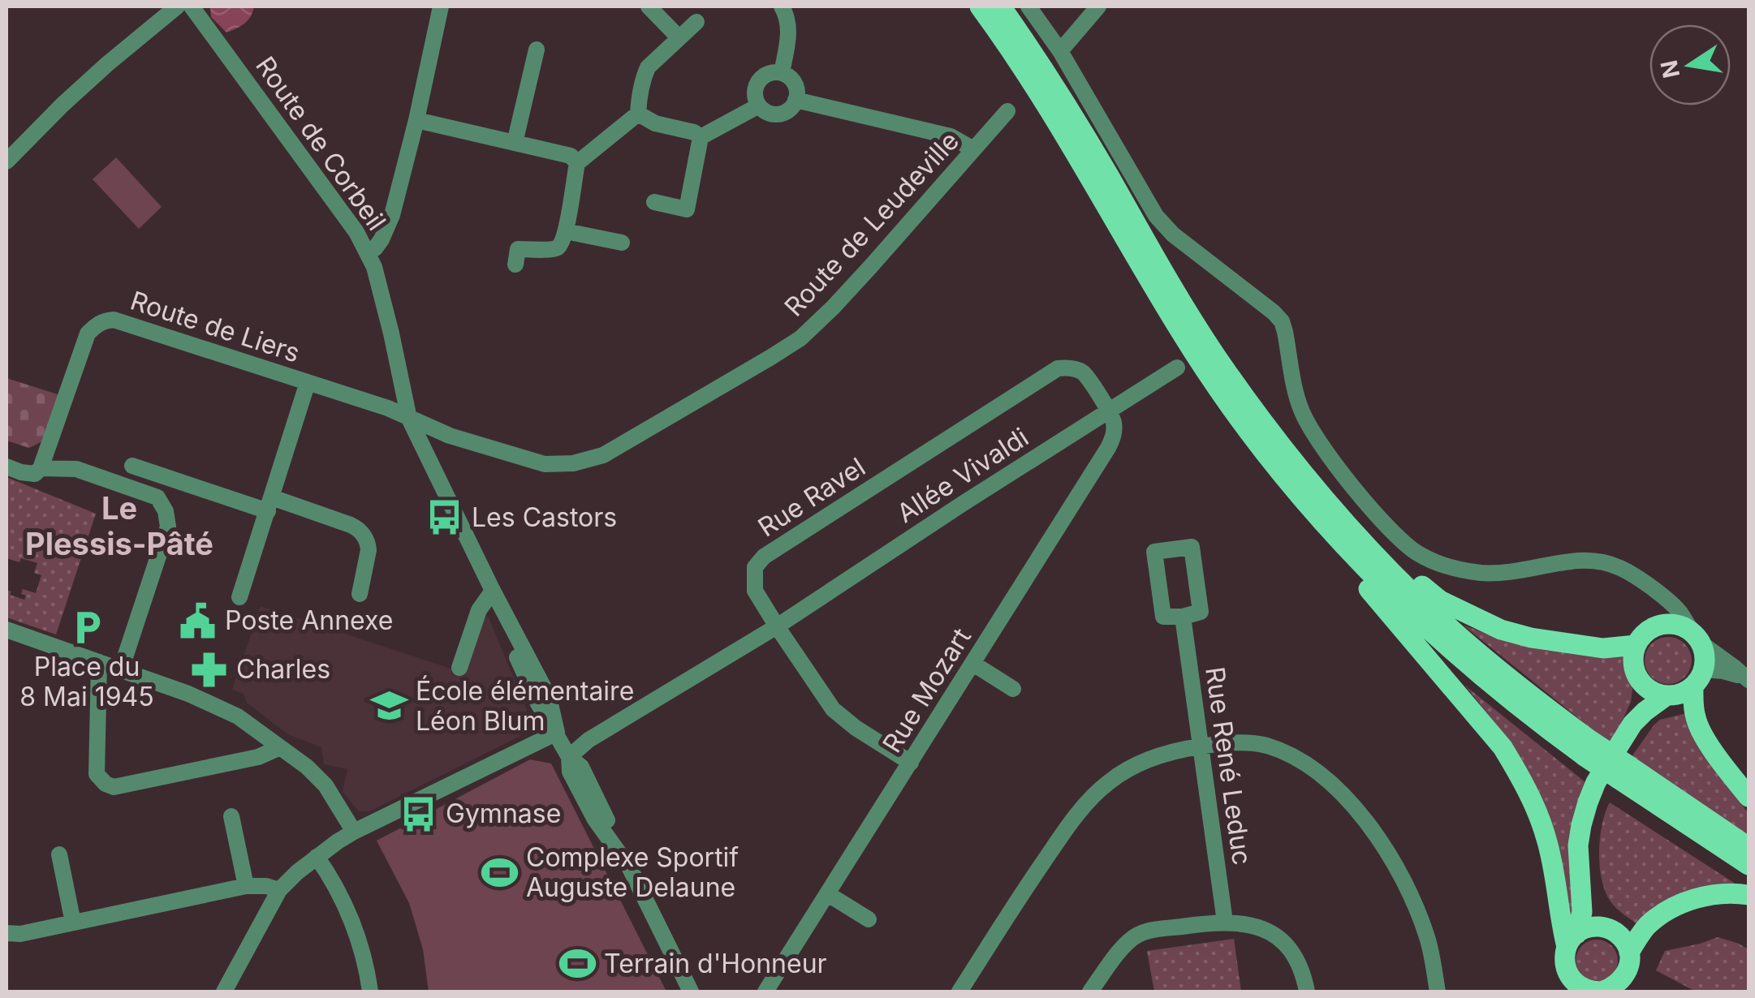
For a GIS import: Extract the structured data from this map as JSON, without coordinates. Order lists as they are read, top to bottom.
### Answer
{
  "streets": {
    "street": [
      "Route de Corbeil",
      "Route de Leudeville",
      "Route de Liers",
      "Allée Vivaldi",
      "Rue Ravel",
      "Rue Mozart",
      "Rue René Leduc"
    ]
  },
  "crossings": [
    ["Route de Corbeil", "Route de Leudeville"],
    ["Route de Corbeil", "Route de Liers"],
    ["Route de Leudeville", "Route de Liers"],
    ["Allée Vivaldi", "Rue Ravel"],
    ["Allée Vivaldi", "Rue Mozart"],
    ["Rue Ravel", "Rue Mozart"]
  ],
  "districts": ["Le Plessis-Pâté"],
  "places": {
    "bus stop": ["Les Castors", "Gymnase"],
    "public building": ["Poste Annexe"],
    "parking": ["Place du 8 Mai 1945"],
    "pharmacy": ["Charles"],
    "school or university": ["École élémentaire Léon Blum"],
    "sports": ["Complexe Sportif Auguste Delaune", "Terrain d'Honneur"]
  },
  "north": "left"
}
